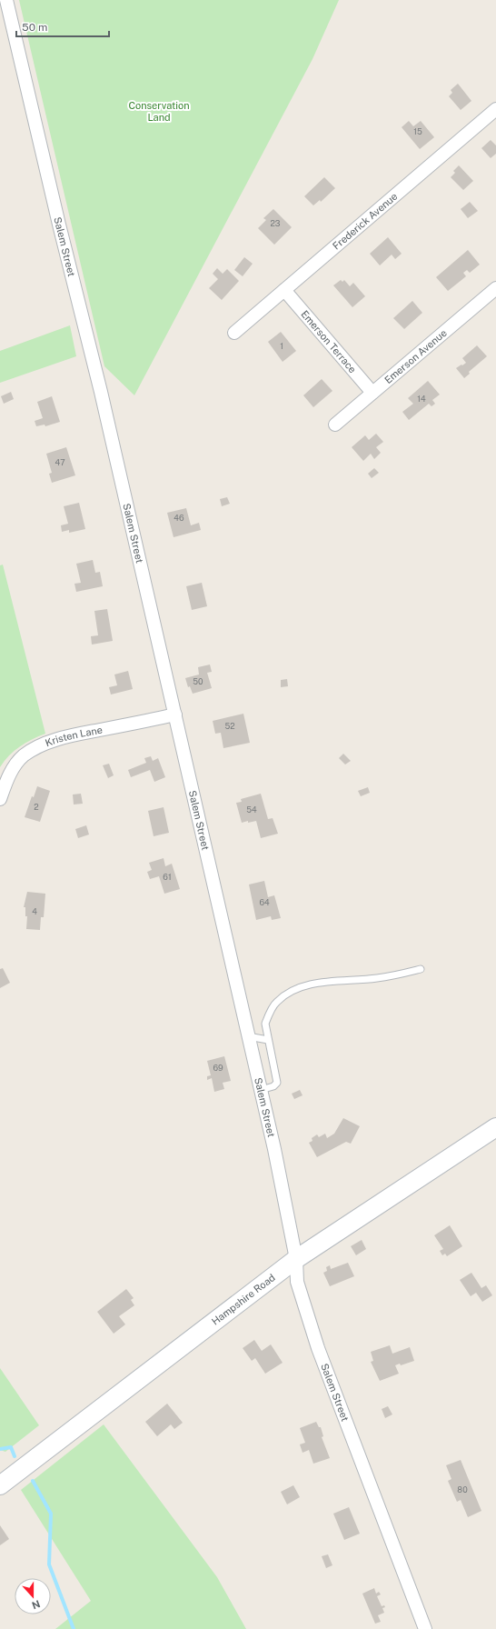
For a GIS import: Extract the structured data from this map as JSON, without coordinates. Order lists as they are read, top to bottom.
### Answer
{
  "streets": {
    "street": [
      "Frederick Avenue",
      "Salem Street",
      "Emerson Terrace",
      "Emerson Avenue",
      "Kristen Lane",
      "Hampshire Road"
    ]
  },
  "crossings": [
    ["Frederick Avenue", "Emerson Terrace"],
    ["Salem Street", "Kristen Lane"],
    ["Salem Street", "Hampshire Road"],
    ["Emerson Terrace", "Emerson Avenue"]
  ],
  "parks": ["Conservation Land"],
  "house_numbers": [
    "15",
    "23",
    "1",
    "14",
    "47",
    "46",
    "50",
    "52",
    "2",
    "54",
    "61",
    "64",
    "4",
    "69",
    "80"
  ],
  "scale_bar": "50 m",
  "north": "bottom"
}
